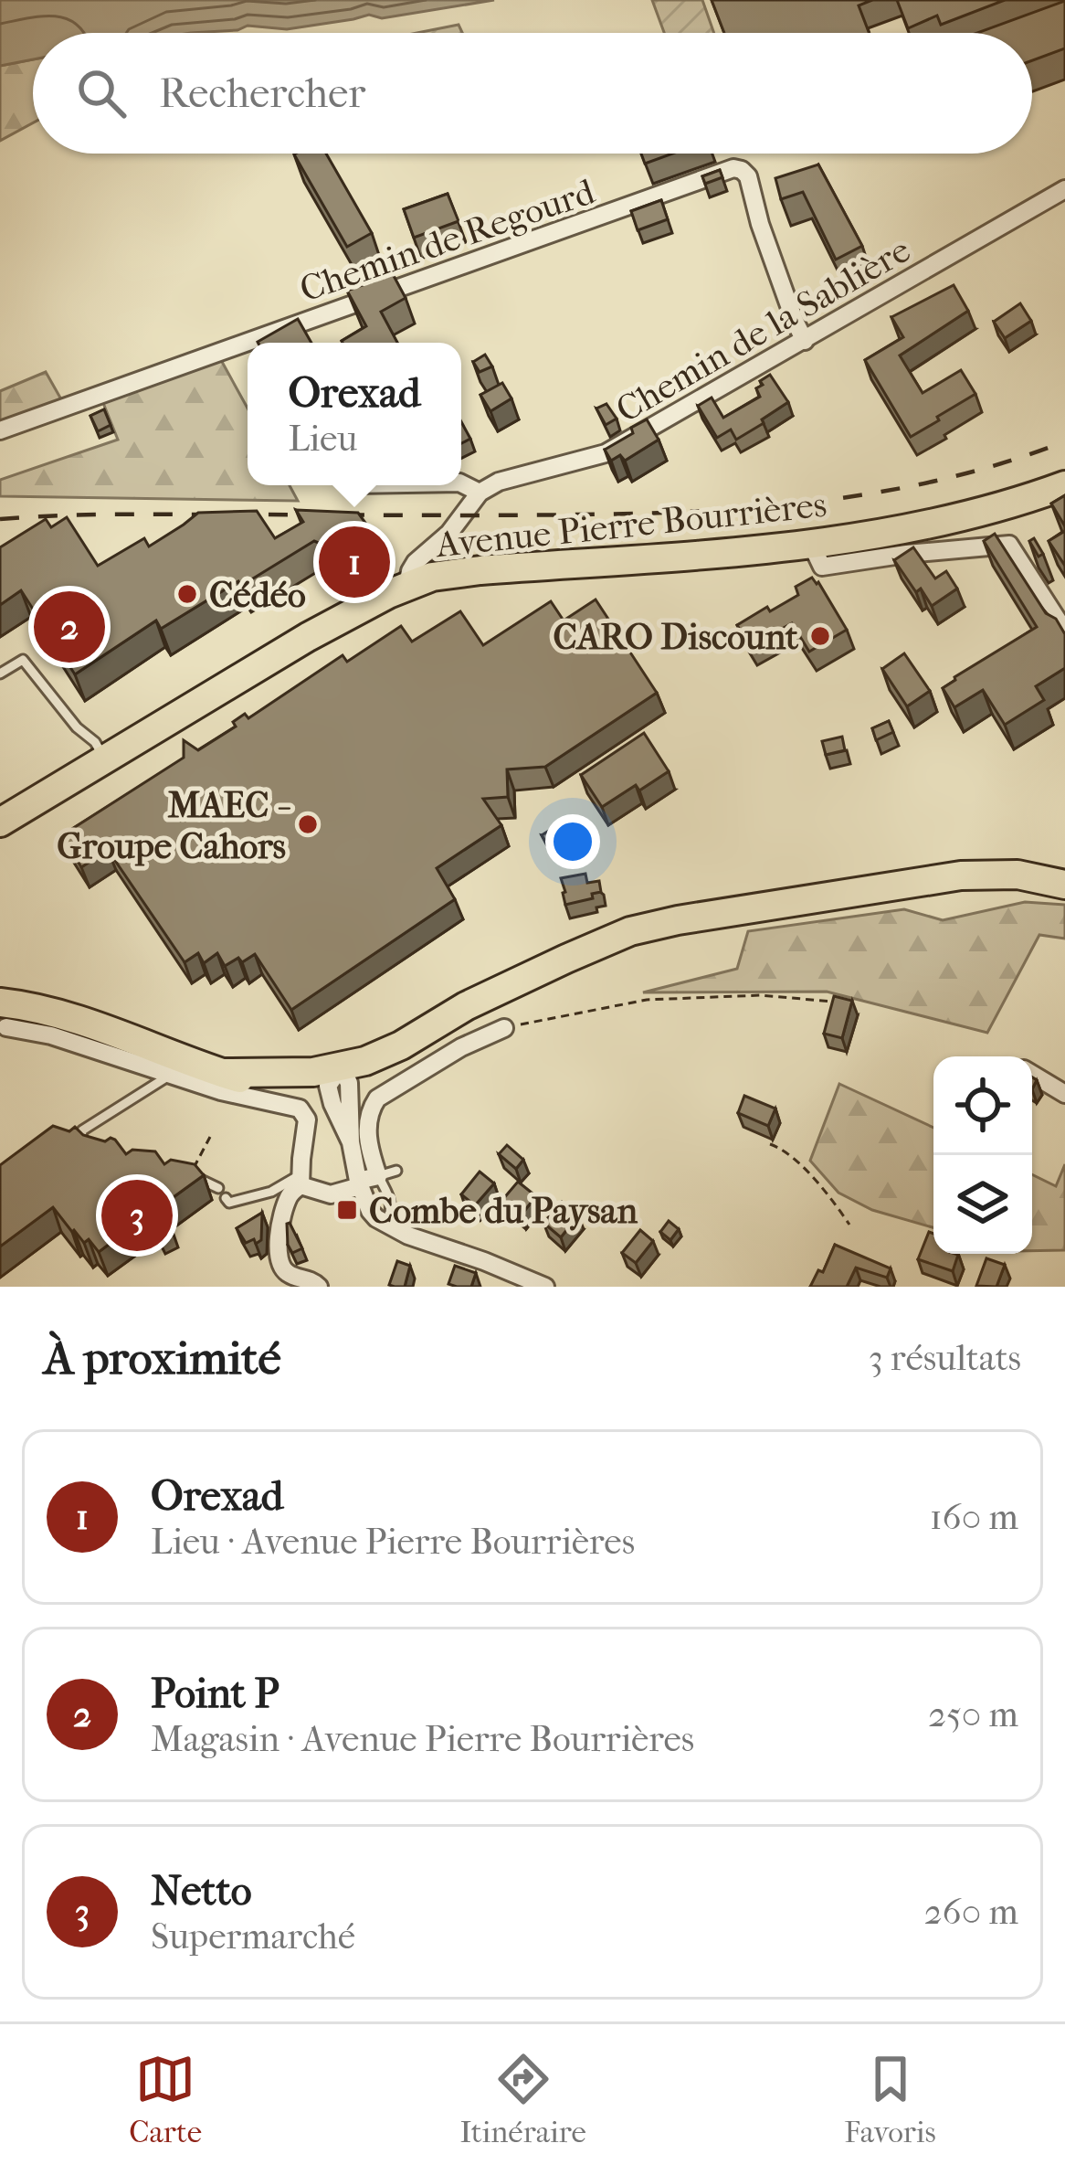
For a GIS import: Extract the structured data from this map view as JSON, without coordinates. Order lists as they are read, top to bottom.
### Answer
{
  "streets": {
    "main road": ["Avenue Pierre Bourrières"],
    "street": ["Chemin de Regourd", "Chemin de la Sablière"]
  },
  "crossings": [
    ["Chemin de Regourd", "Chemin de la Sablière"]
  ],
  "places": {
    "other": ["Cédéo", "CARO Discount", "MAEC - Groupe Cahors"],
    "transit": ["Combe du Paysan"]
  },
  "page": {
    "search": "Rechercher",
    "popup": ["Orexad", "Lieu"],
    "pins": ["1", "2", "3"],
    "heading": ["À proximité", "3 résultats"],
    "list": [
      {
        "mark": "1",
        "name": "Orexad",
        "note": "Lieu · Avenue Pierre Bourrières",
        "value": "160 m"
      },
      {
        "mark": "2",
        "name": "Point P",
        "note": "Magasin · Avenue Pierre Bourrières",
        "value": "250 m"
      },
      {
        "mark": "3",
        "name": "Netto",
        "note": "Supermarché",
        "value": "260 m"
      }
    ],
    "nav": ["Carte", "Itinéraire", "Favoris"]
  }
}
